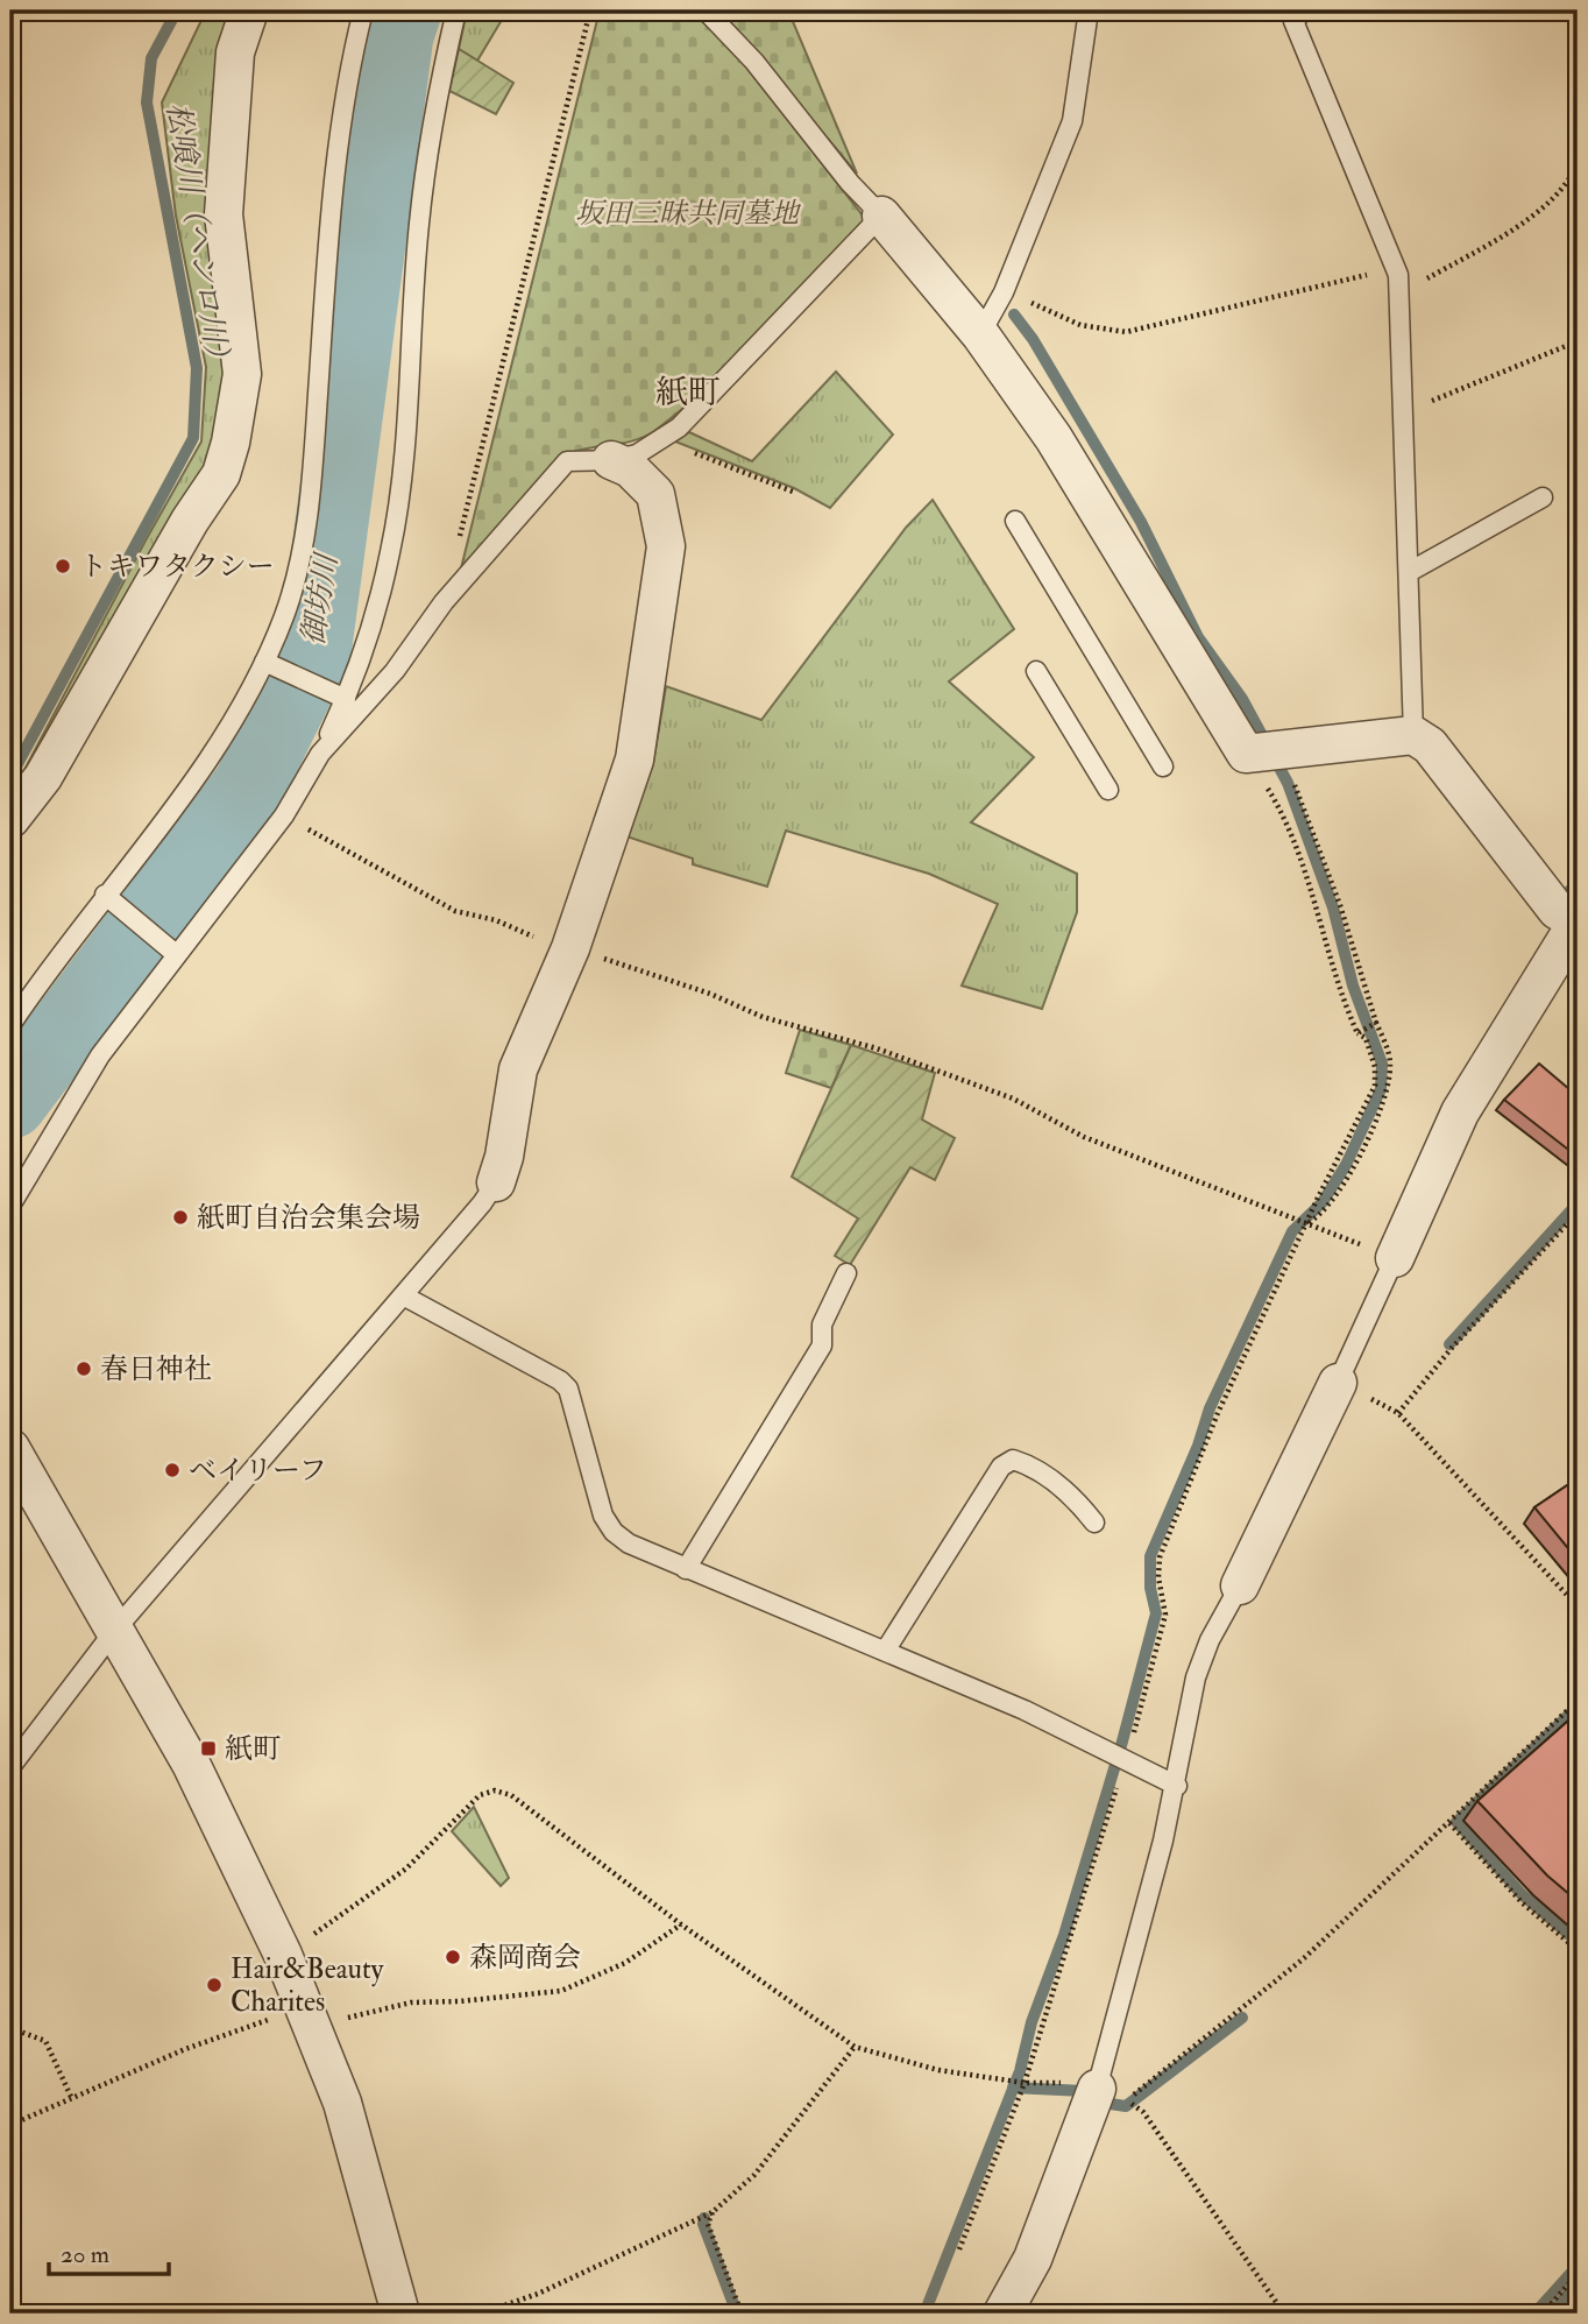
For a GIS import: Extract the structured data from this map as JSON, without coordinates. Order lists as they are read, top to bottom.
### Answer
{
  "districts": ["紙町"],
  "water": ["松喰川（ヘンロ川）", "御坊川"],
  "parks": ["坂田三昧共同墓地"],
  "places": {
    "other": [
      "トキワタクシー",
      "紙町自治会集会場",
      "春日神社",
      "ベイリーフ",
      "森岡商会",
      "Hair&Beauty Charites"
    ],
    "transit": ["紙町"]
  },
  "scale_bar": "20 m"
}
